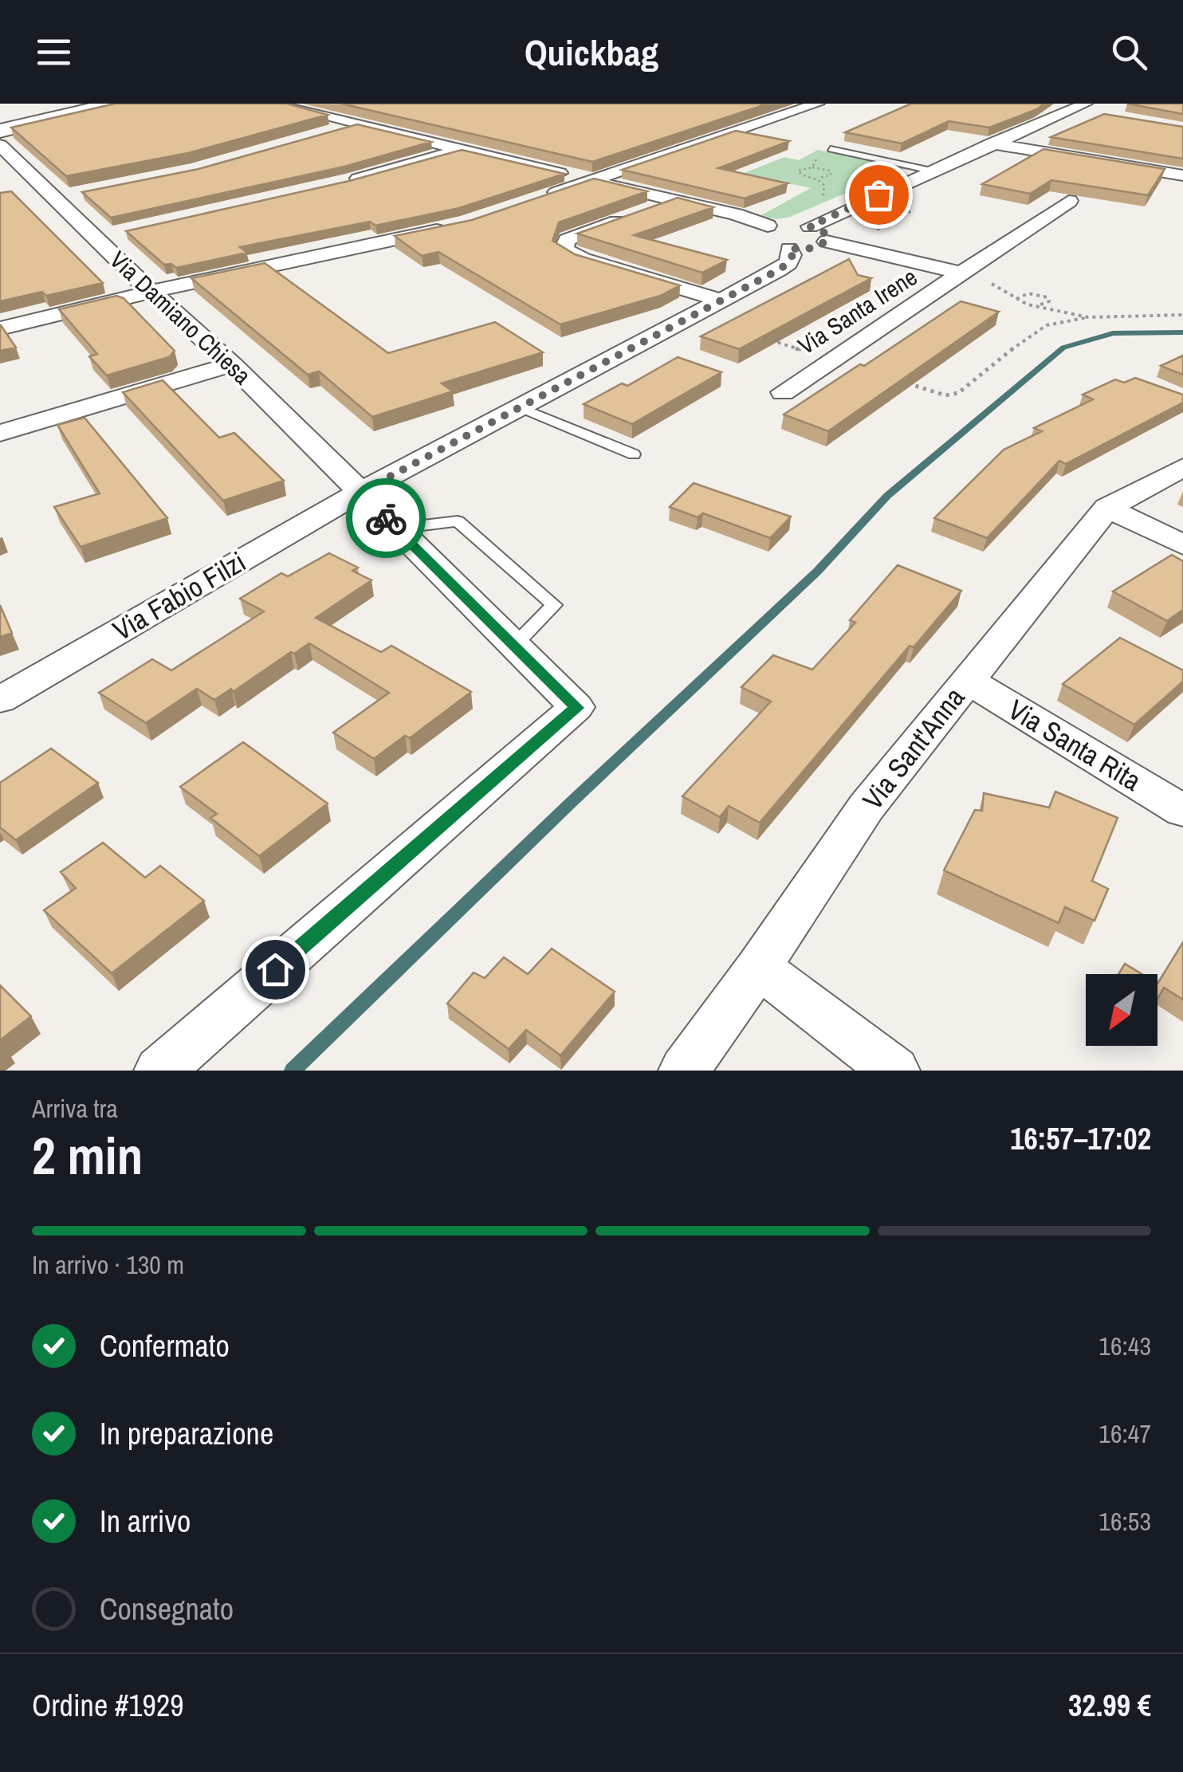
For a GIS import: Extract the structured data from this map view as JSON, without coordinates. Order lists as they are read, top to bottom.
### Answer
{
  "streets": {
    "street": [
      "Via Santa Irene",
      "Via Damiano Chiesa",
      "Via Fabio Filzi",
      "Via Santa Rita",
      "Via Sant'Anna"
    ]
  },
  "crossings": [
    ["Via Damiano Chiesa", "Via Fabio Filzi"],
    ["Via Santa Rita", "Via Sant'Anna"]
  ],
  "north": "bottom left",
  "page": {
    "header": "Quickbag",
    "heading": ["2 min", "Arriva tra", "16:57–17:02"],
    "panel": ["Ordine #1929", "32.99 €"],
    "bar": "In arrivo · 130 m",
    "list": [
      ["Confermato", "16:43"],
      ["In preparazione", "16:47"],
      ["In arrivo", "16:53"],
      "Consegnato"
    ]
  }
}
